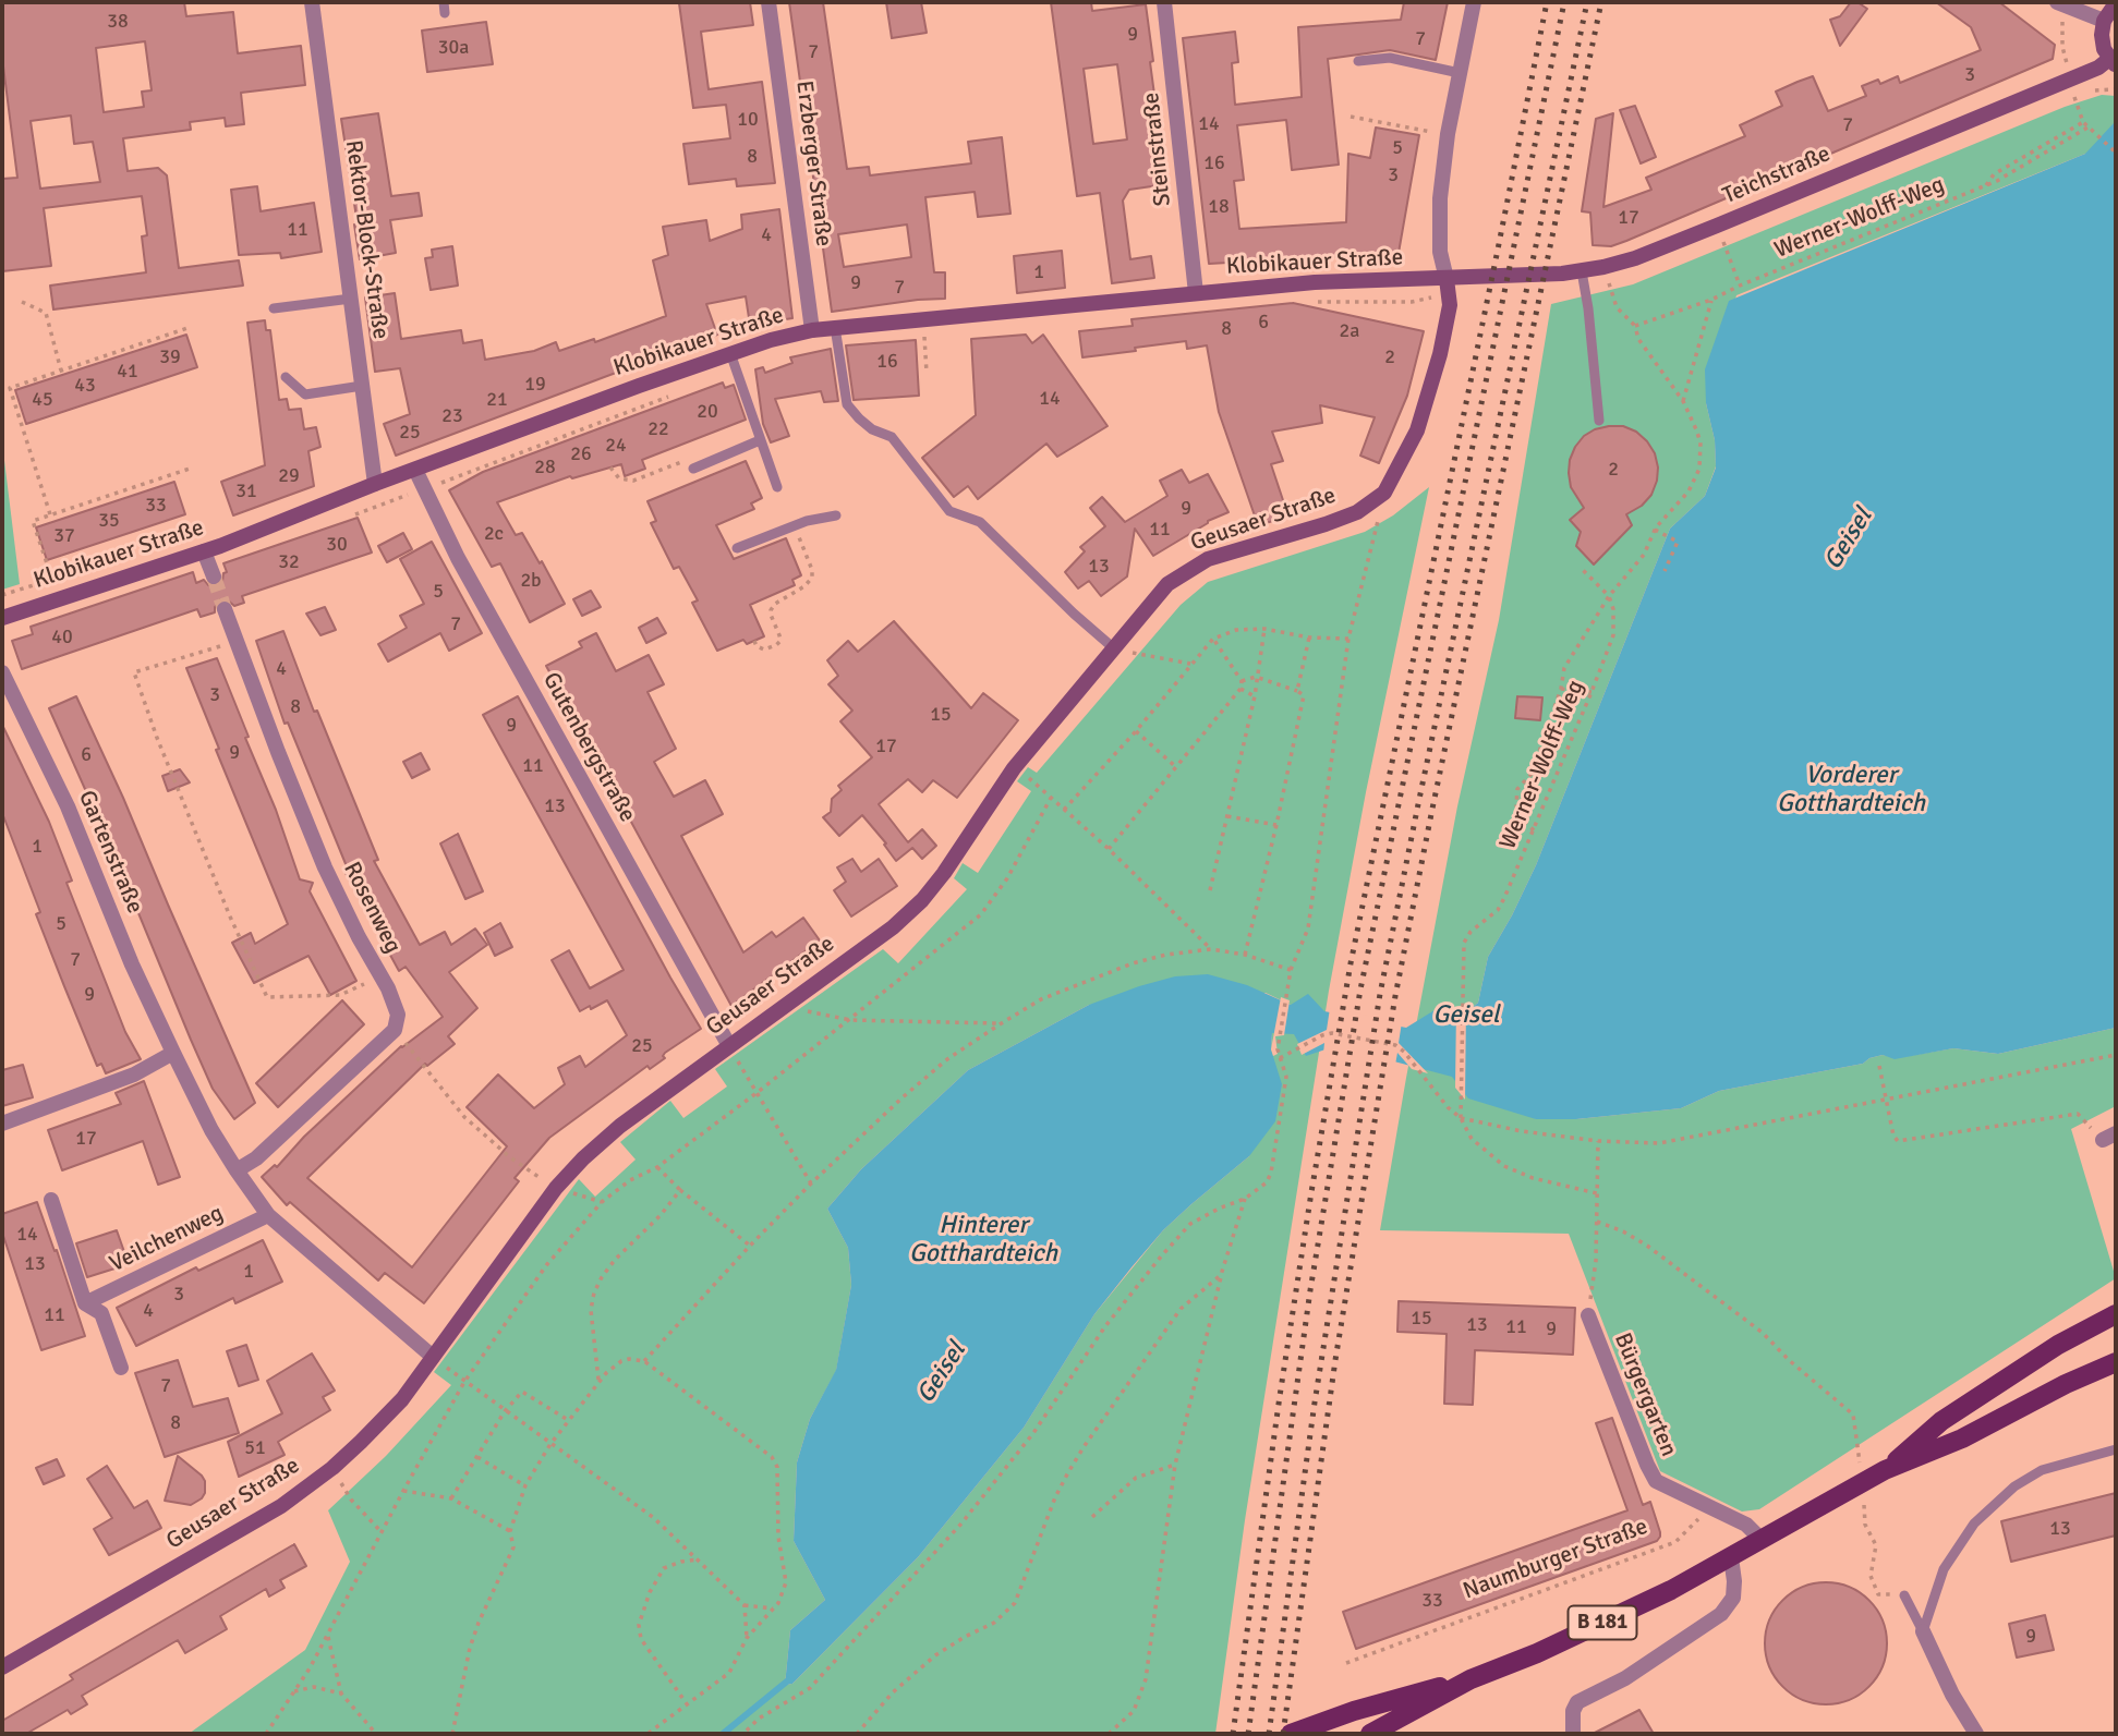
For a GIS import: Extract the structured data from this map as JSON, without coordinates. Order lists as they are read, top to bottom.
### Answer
{
  "streets": {
    "main road": ["B 181"],
    "street": [
      "Steinstraße",
      "Erzberger Straße",
      "Teichstraße",
      "Rektor-Block-Straße",
      "Klobikauer Straße",
      "Geusaer Straße",
      "Gutenbergstraße",
      "Gartenstraße",
      "Rosenweg",
      "Veilchenweg",
      "Bürgergarten"
    ],
    "path": ["Werner-Wolff-Weg", "Naumburger Straße"]
  },
  "crossings": [
    ["Steinstraße", "Klobikauer Straße"],
    ["Erzberger Straße", "Klobikauer Straße"],
    ["Teichstraße", "Klobikauer Straße"],
    ["Teichstraße", "Geusaer Straße"],
    ["Rektor-Block-Straße", "Klobikauer Straße"],
    ["Klobikauer Straße", "Geusaer Straße"],
    ["Klobikauer Straße", "Gutenbergstraße"],
    ["Geusaer Straße", "Gutenbergstraße"],
    ["Geusaer Straße", "Gartenstraße"],
    ["Gartenstraße", "Veilchenweg"],
    ["Bürgergarten", "Naumburger Straße"]
  ],
  "water": ["Geisel", "Vorderer Gotthardteich", "Hinterer Gotthardteich"],
  "house_numbers": [
    "38",
    "9",
    "7",
    "30a",
    "7",
    "3",
    "10",
    "14",
    "7",
    "5",
    "8",
    "16",
    "3",
    "18",
    "17",
    "11",
    "4",
    "1",
    "9",
    "7",
    "6",
    "8",
    "2a",
    "39",
    "2",
    "16",
    "41",
    "19",
    "43",
    "14",
    "45",
    "21",
    "20",
    "23",
    "22",
    "25",
    "24",
    "26",
    "28",
    "2",
    "29",
    "31",
    "33",
    "9",
    "35",
    "11",
    "2c",
    "37",
    "30",
    "32",
    "13",
    "2b",
    "5",
    "7",
    "40",
    "4",
    "3",
    "8",
    "15",
    "9",
    "17",
    "9",
    "6",
    "11",
    "13",
    "1",
    "5",
    "7",
    "9",
    "25",
    "17",
    "14",
    "13",
    "1",
    "3",
    "4",
    "11",
    "15",
    "13",
    "11",
    "9",
    "7",
    "8",
    "51",
    "13",
    "33",
    "9"
  ]
}
